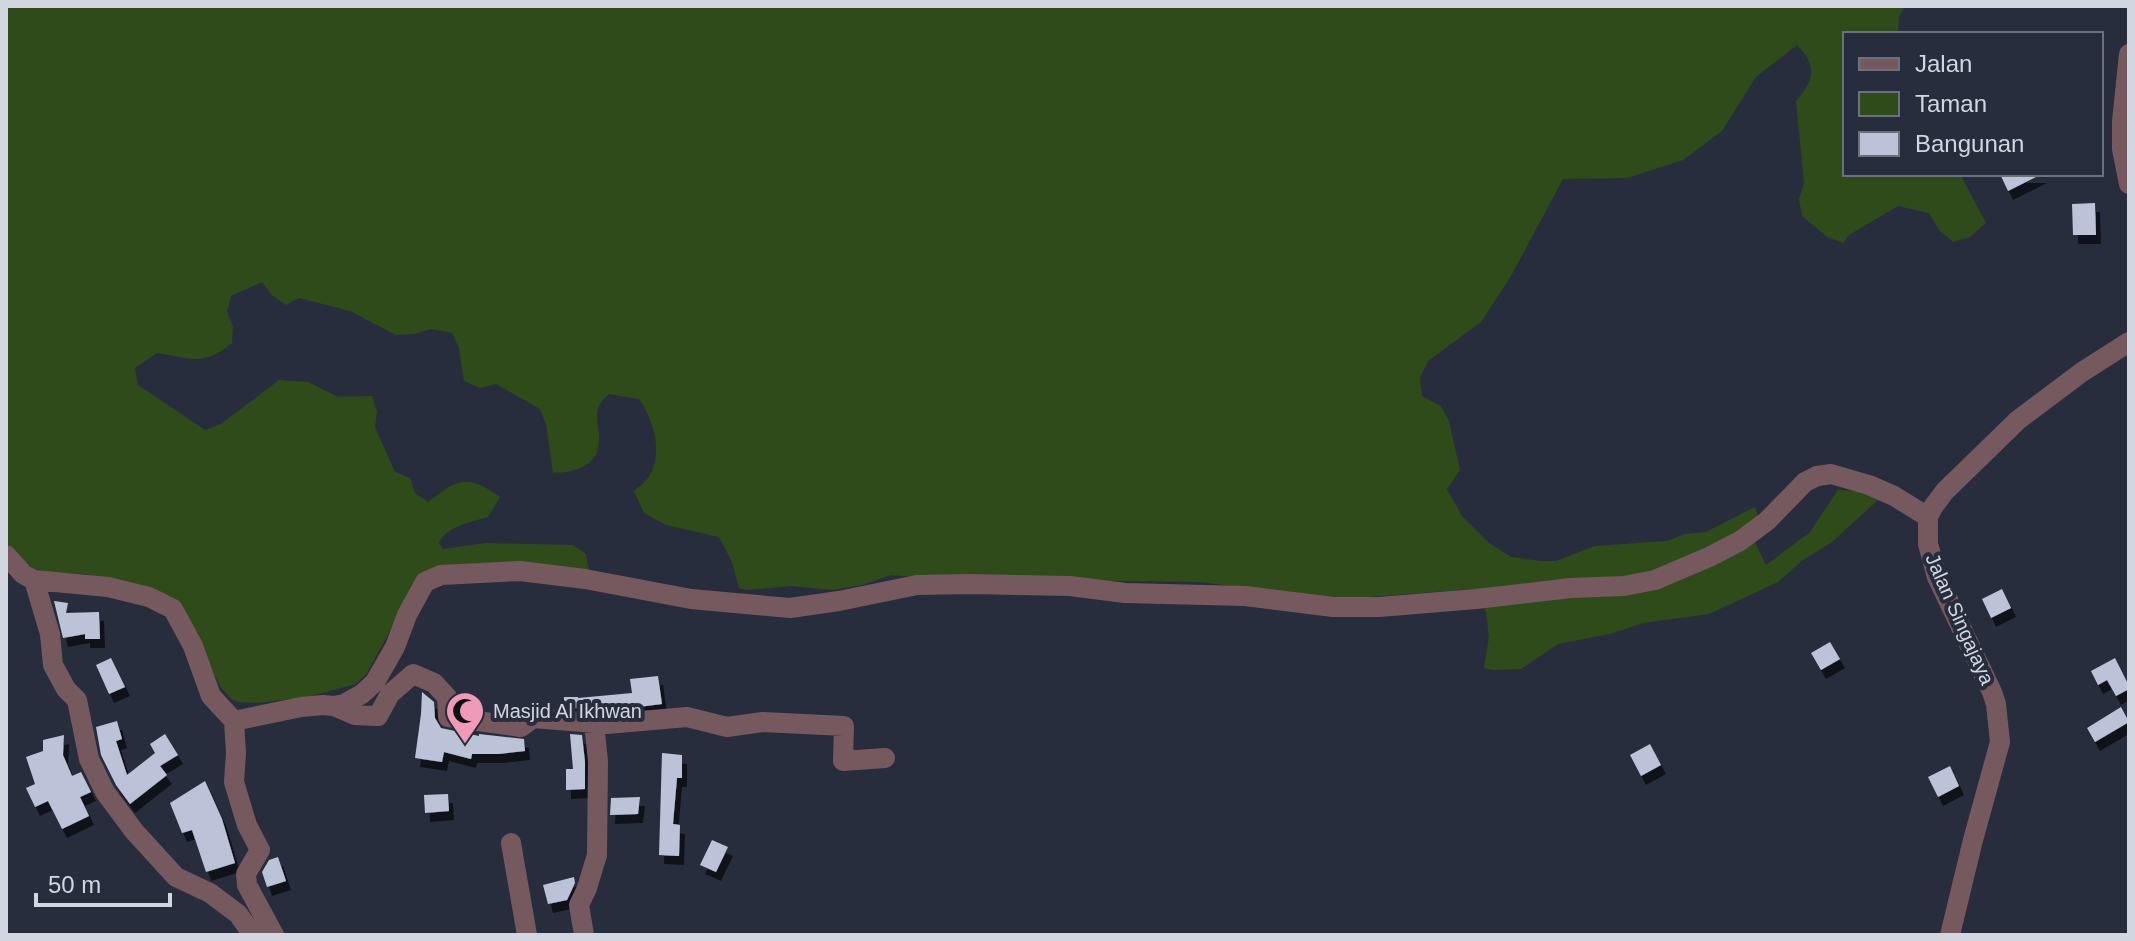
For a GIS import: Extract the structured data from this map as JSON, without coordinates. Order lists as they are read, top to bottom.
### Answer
{
  "streets": {
    "street": ["Jalan Singajaya"]
  },
  "places": {
    "mosque": ["Masjid Al Ikhwan"]
  },
  "legend": ["Jalan", "Taman", "Bangunan"],
  "scale_bar": "50 m"
}
